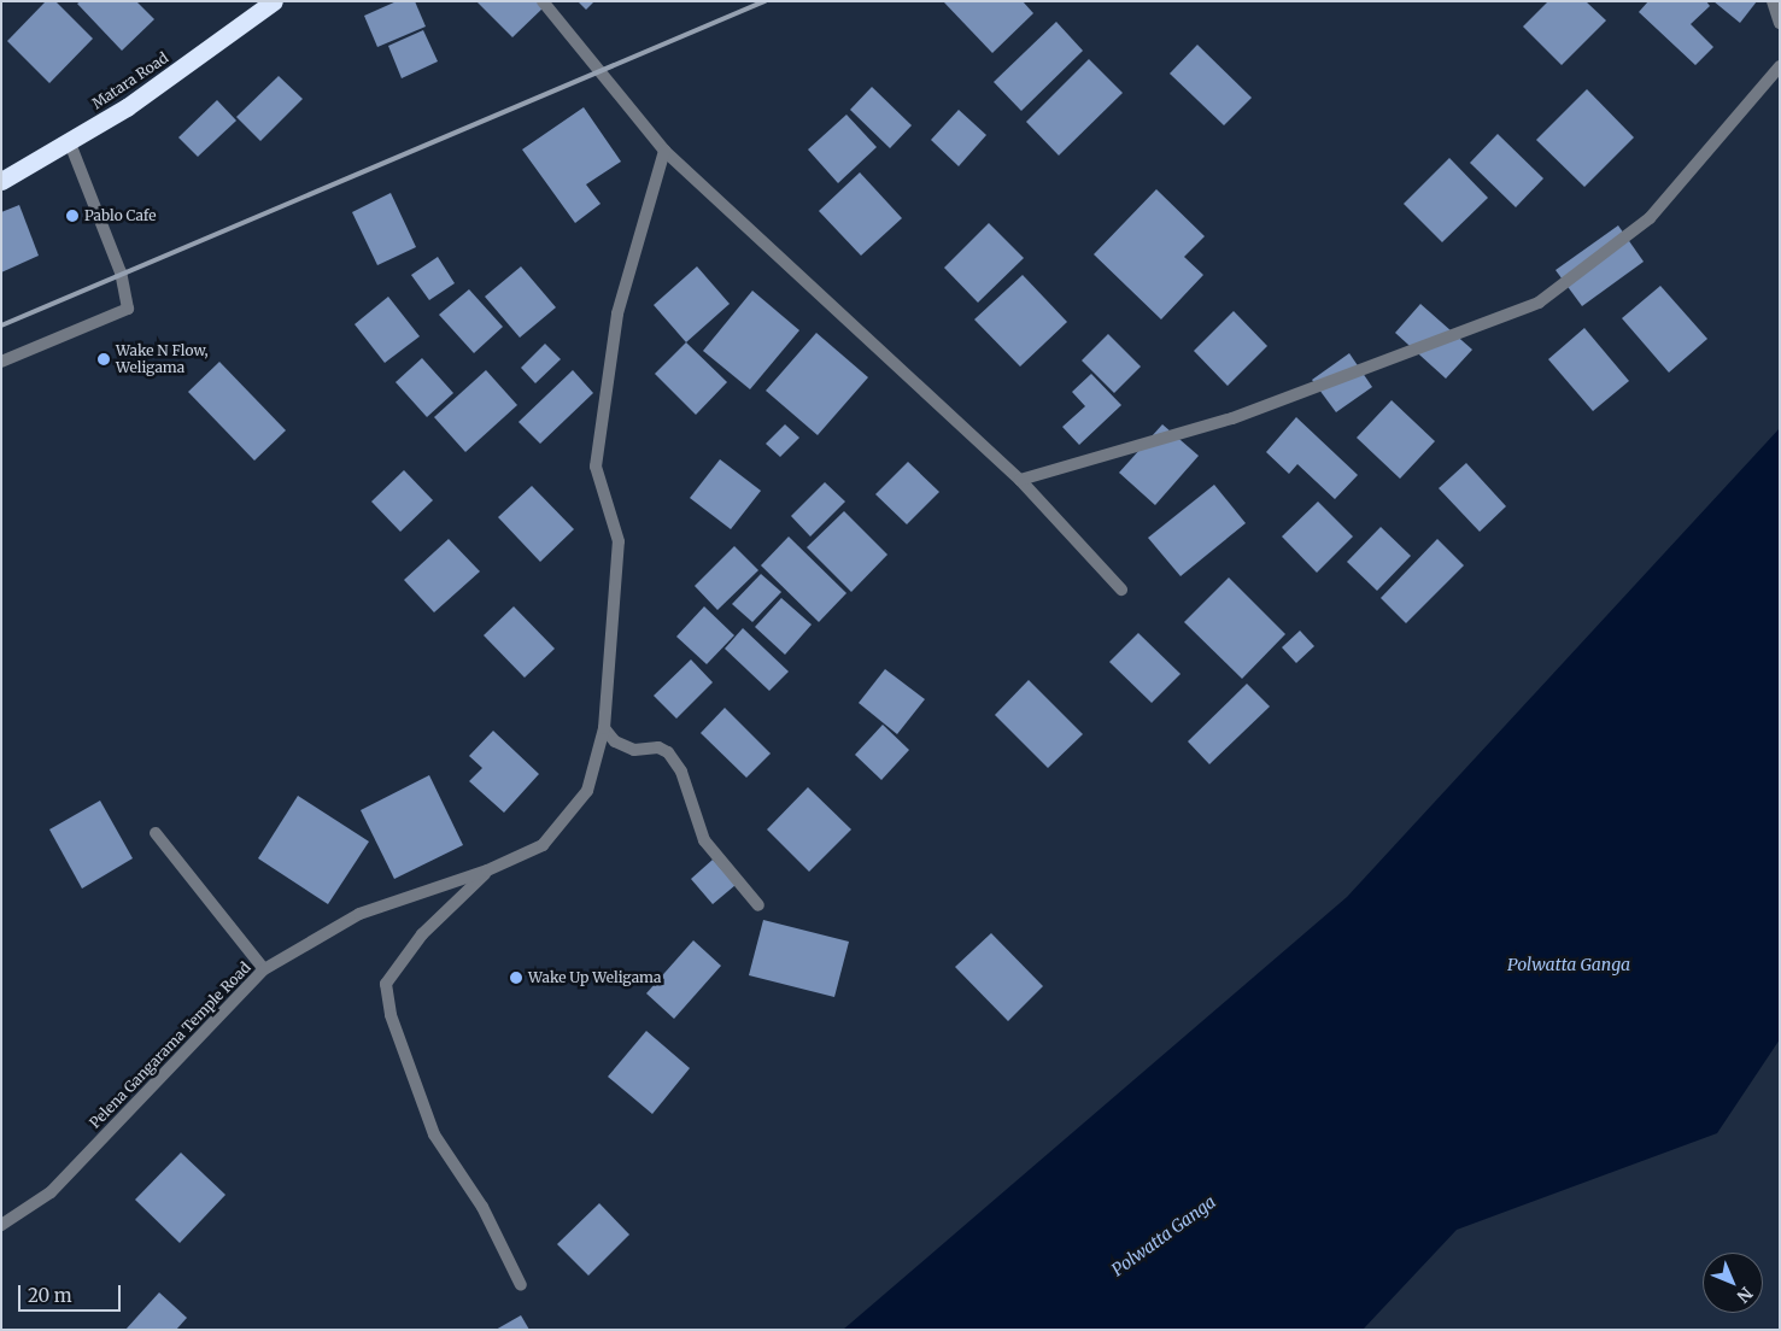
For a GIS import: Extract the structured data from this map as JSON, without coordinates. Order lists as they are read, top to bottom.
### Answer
{
  "streets": {
    "highway": ["Matara Road"],
    "street": ["Pelena Gangarama Temple Road"]
  },
  "water": ["Polwatta Ganga"],
  "places": ["Pablo Cafe", "Wake N Flow, Weligama", "Wake Up Weligama"],
  "scale_bar": "20 m",
  "north": "bottom right"
}
